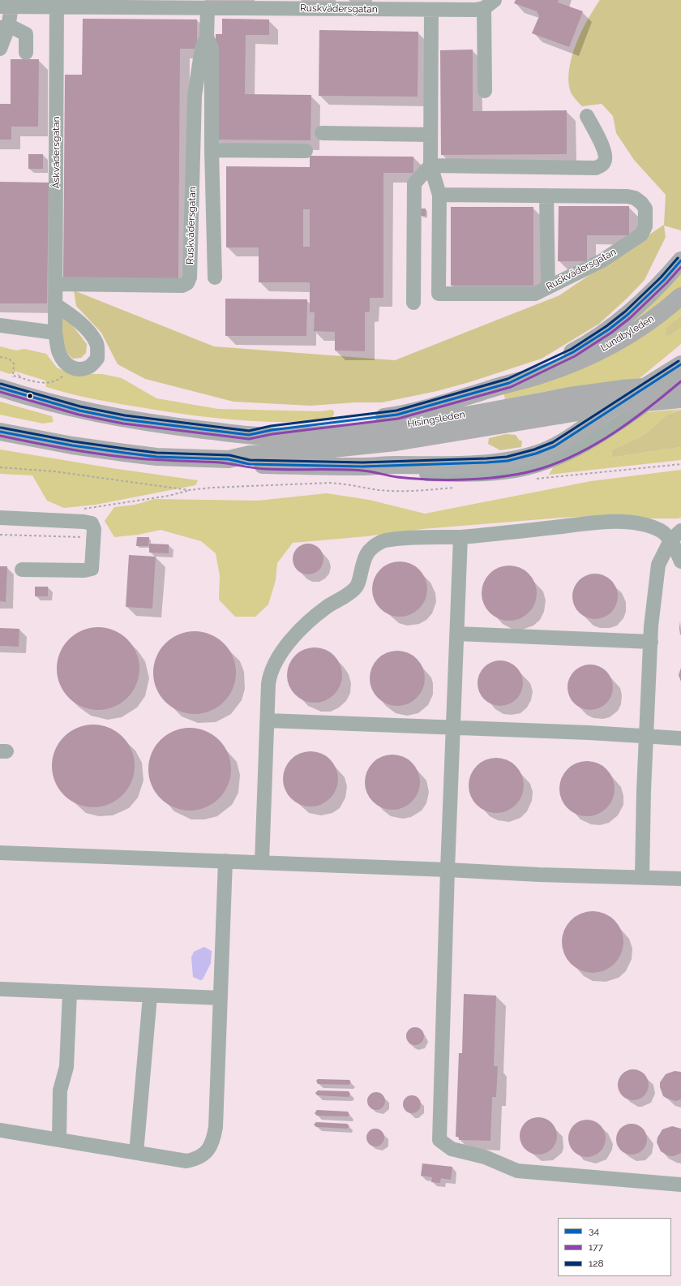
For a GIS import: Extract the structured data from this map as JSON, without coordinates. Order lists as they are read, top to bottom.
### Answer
{
  "streets": {
    "highway": ["Lundbyleden", "Hisingsleden"],
    "street": ["Ruskvädersgatan", "Åskvädersgatan"]
  },
  "crossings": [
    ["Ruskvädersgatan", "Åskvädersgatan"],
    ["Lundbyleden", "Hisingsleden"]
  ],
  "lines": ["transit line 128", "transit line 34", "transit line 177"],
  "legend": ["34", "177", "128"]
}
